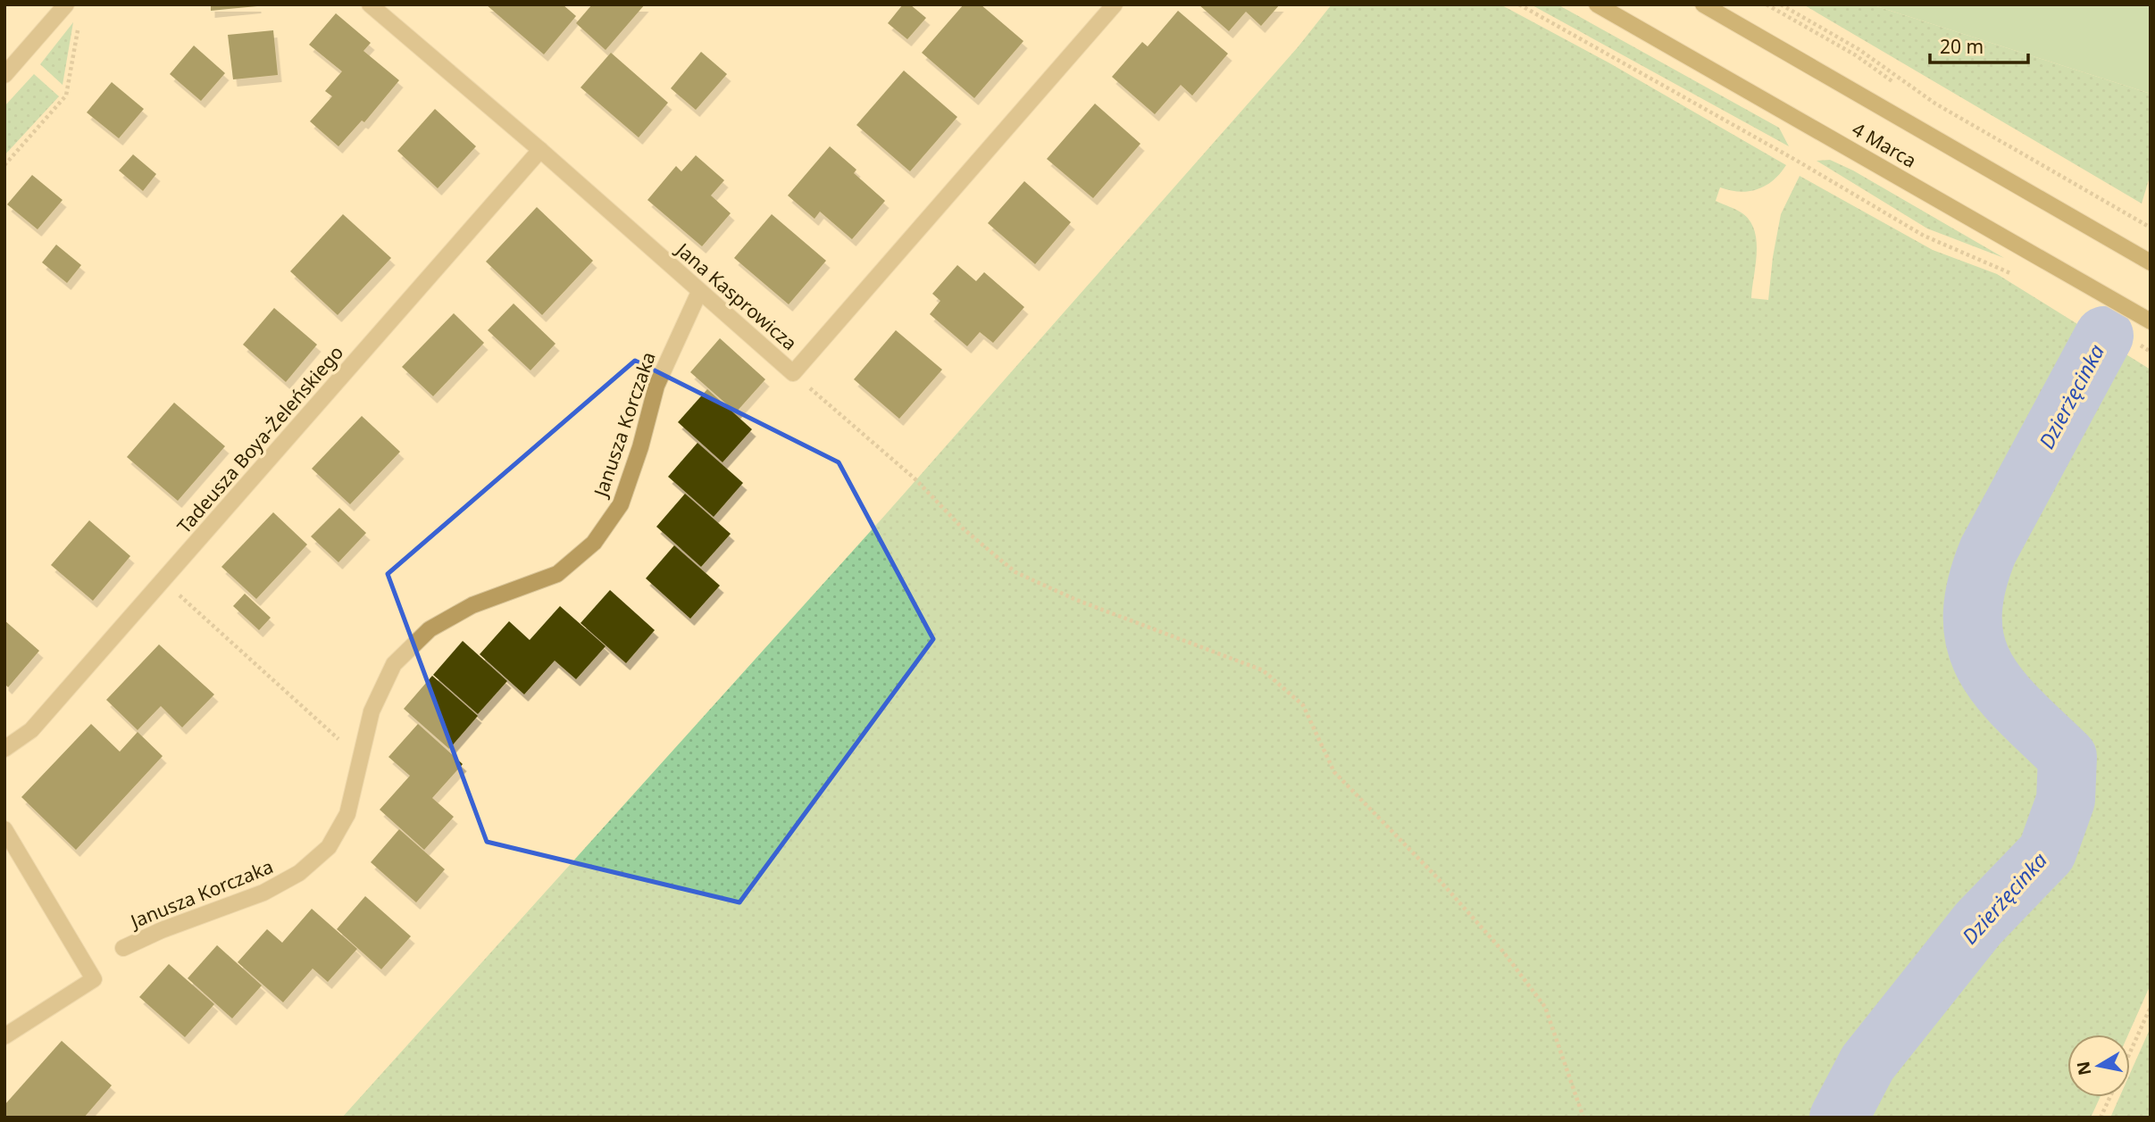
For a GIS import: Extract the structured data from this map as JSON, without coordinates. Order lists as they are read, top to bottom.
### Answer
{
  "streets": {
    "main road": ["4 Marca"],
    "street": ["Jana Kasprowicza", "Janusza Korczaka", "Tadeusza Boya-Żeleńskiego"]
  },
  "crossings": [
    ["Jana Kasprowicza", "Janusza Korczaka"],
    ["Jana Kasprowicza", "Tadeusza Boya-Żeleńskiego"]
  ],
  "water": ["Dzierżęcinka"],
  "scale_bar": "20 m",
  "north": "left"
}
